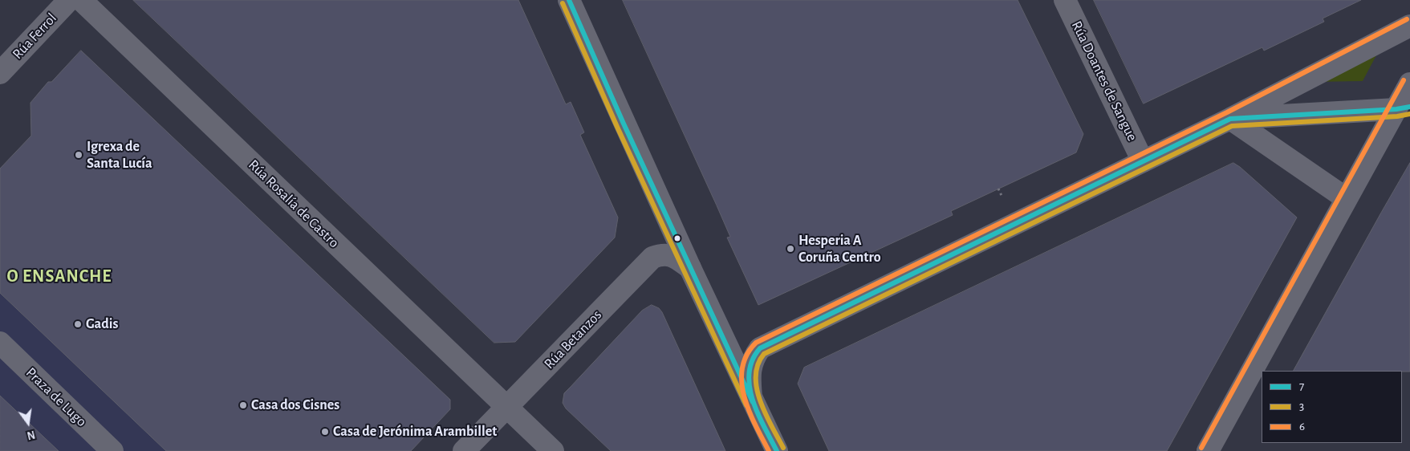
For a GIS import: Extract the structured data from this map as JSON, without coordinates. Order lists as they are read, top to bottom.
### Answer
{
  "streets": {
    "street": [
      "Rúa Ferrol",
      "Rúa Doantes de Sangue",
      "Rúa Rosalía de Castro",
      "Rúa Betanzos",
      "Praza de Lugo"
    ]
  },
  "crossings": [
    ["Rúa Rosalía de Castro", "Rúa Betanzos"]
  ],
  "districts": ["O ENSANCHE"],
  "places": [
    "Igrexa de Santa Lucía",
    "Hesperia A Coruña Centro",
    "Gadis",
    "Casa dos Cisnes",
    "Casa de Jerónima Arambillet"
  ],
  "lines": ["transit line 7", "transit line 3", "transit line 6"],
  "legend": ["7", "3", "6"],
  "north": "bottom"
}
